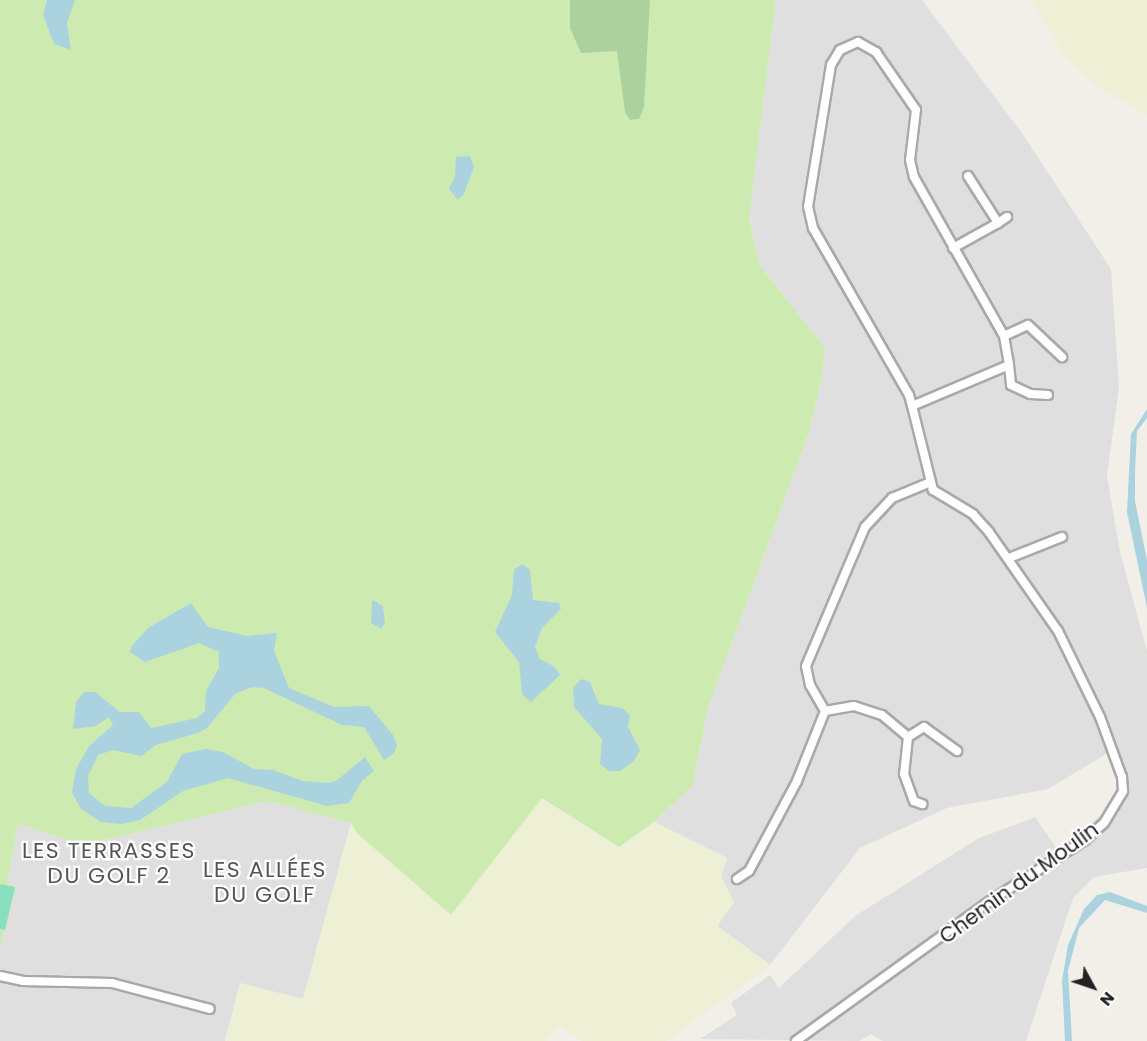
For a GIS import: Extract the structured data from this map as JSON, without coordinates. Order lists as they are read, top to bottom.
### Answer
{
  "streets": {
    "street": ["Chemin du Moulin"]
  },
  "districts": ["LES TERRASSES DU GOLF 2", "LES ALLÉES DU GOLF"],
  "north": "bottom right"
}
